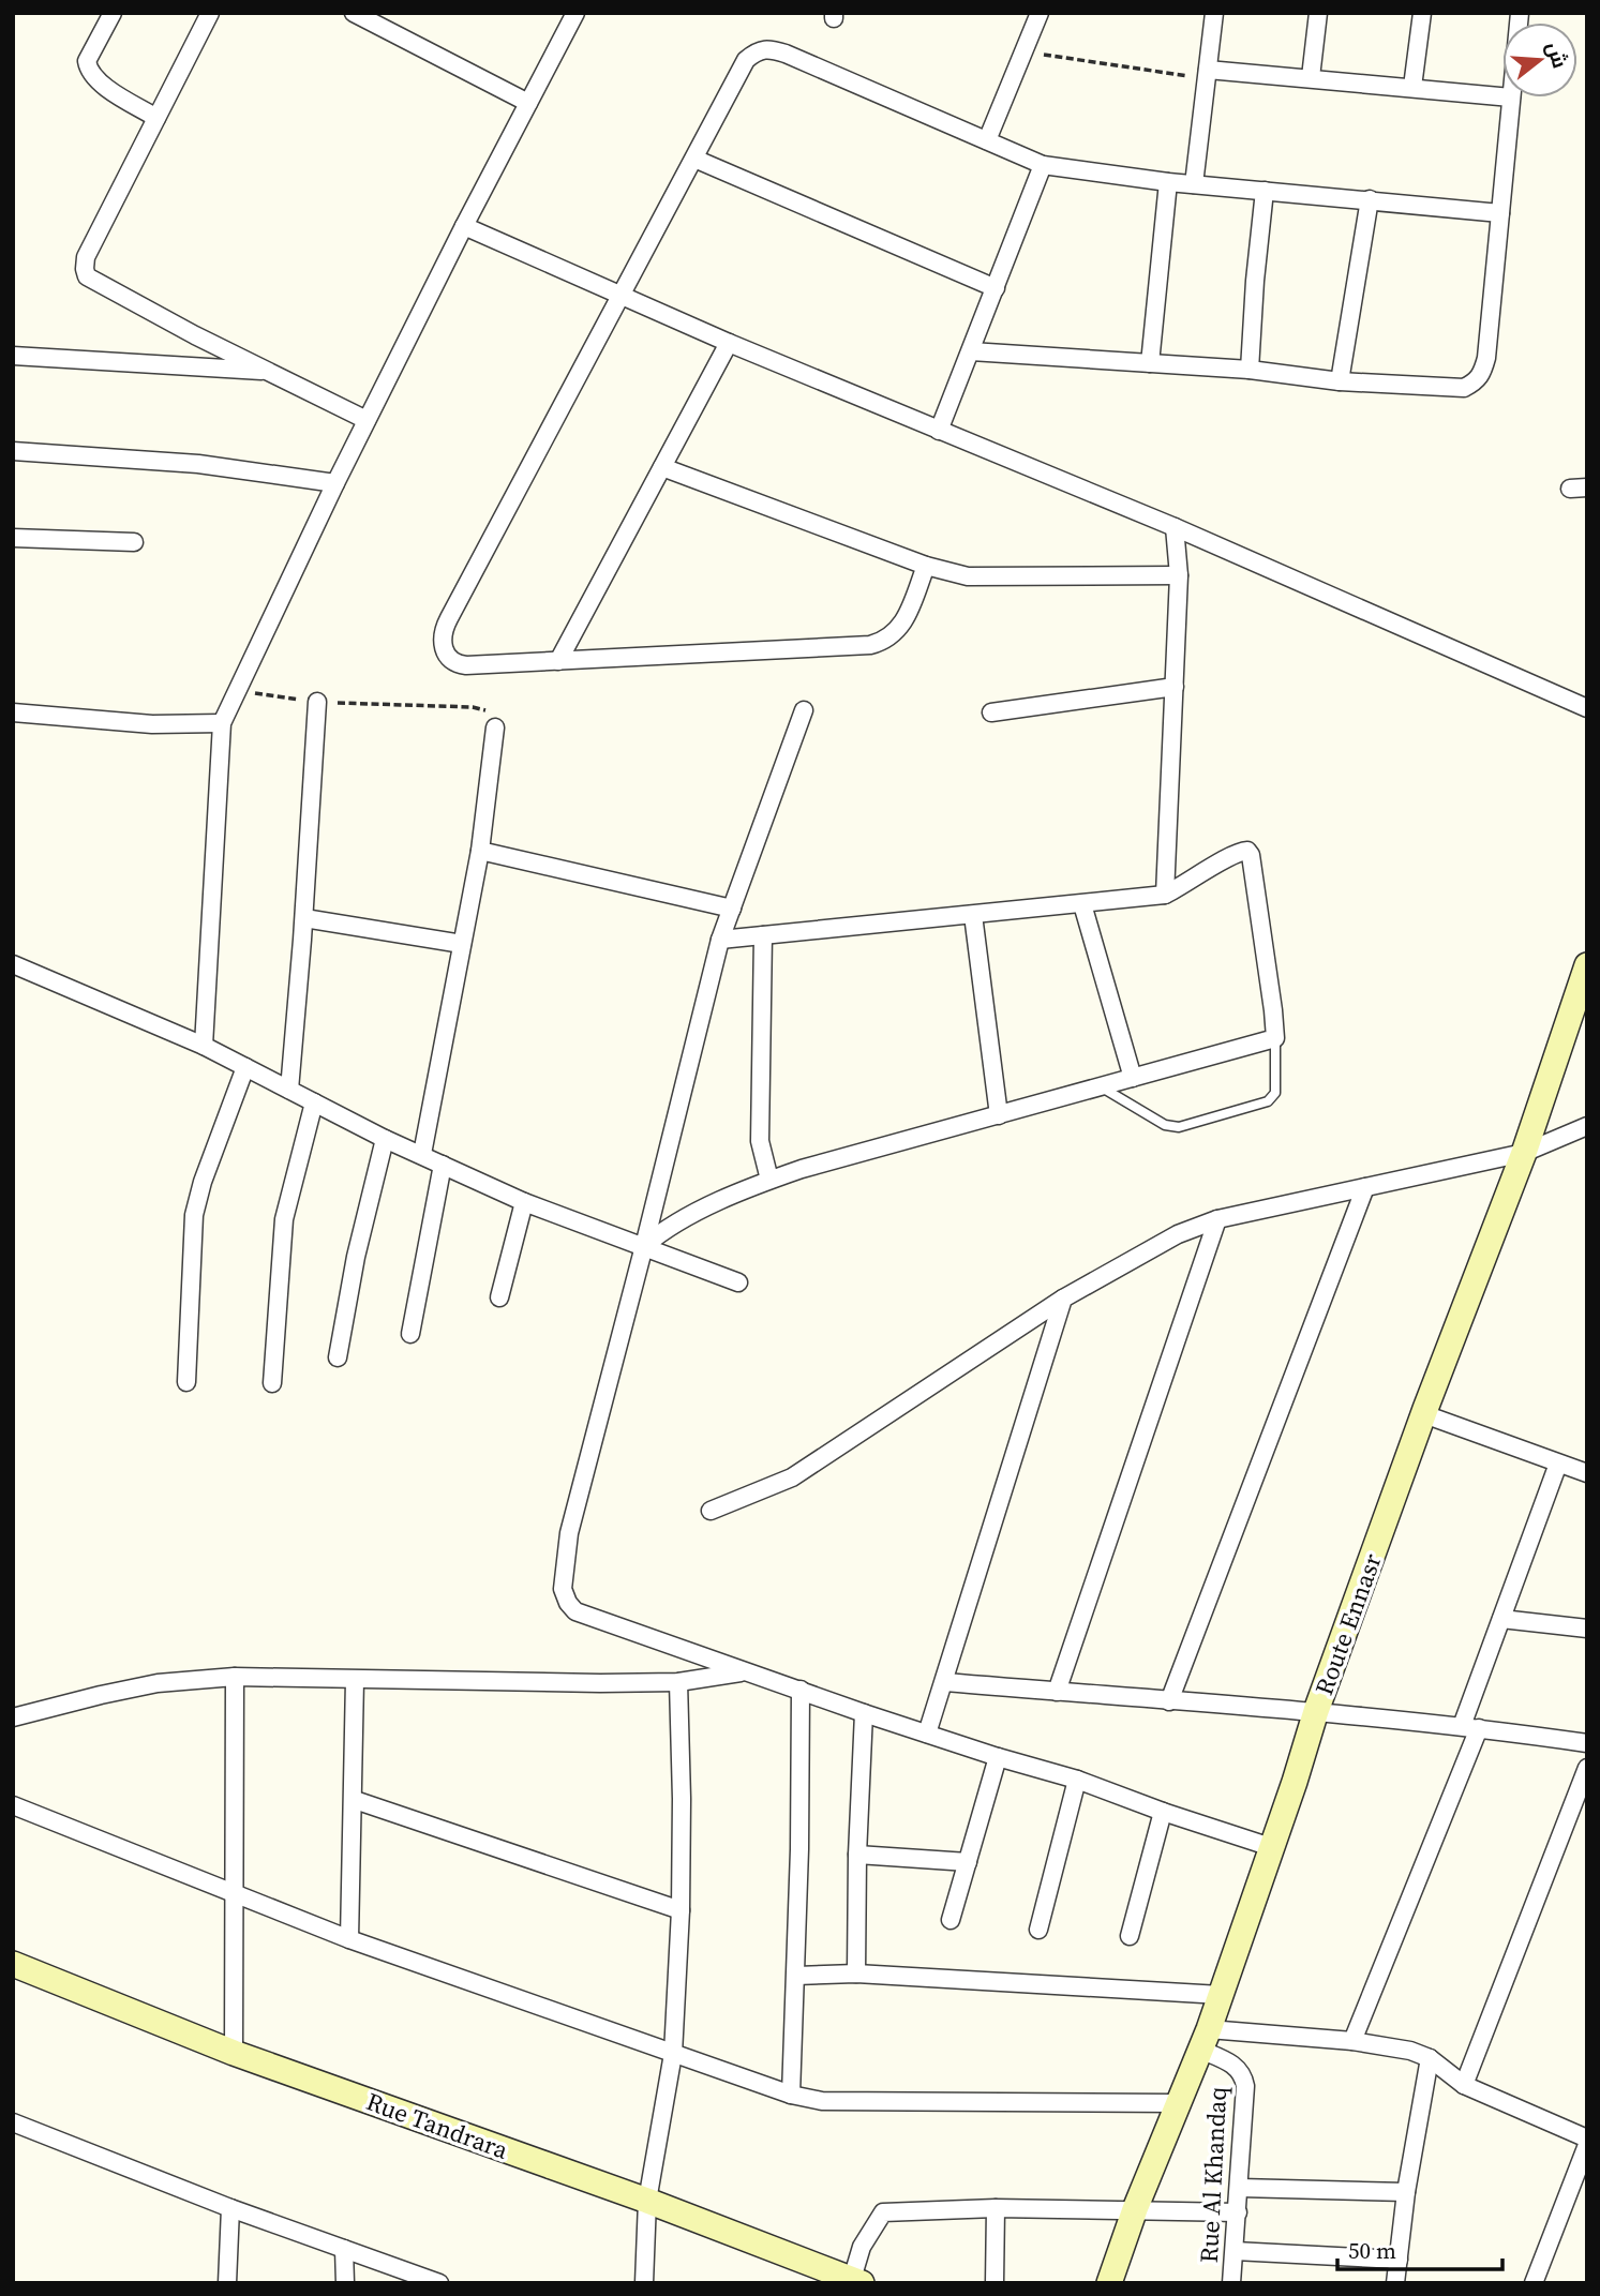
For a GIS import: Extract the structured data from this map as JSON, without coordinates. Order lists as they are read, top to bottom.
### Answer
{
  "streets": {
    "main road": ["Route Ennasr", "Rue Tandrara"],
    "street": ["Rue Al Khandaq"]
  },
  "crossings": [
    ["Route Ennasr", "Rue Al Khandaq"]
  ],
  "scale_bar": "50 m",
  "north": "right"
}
